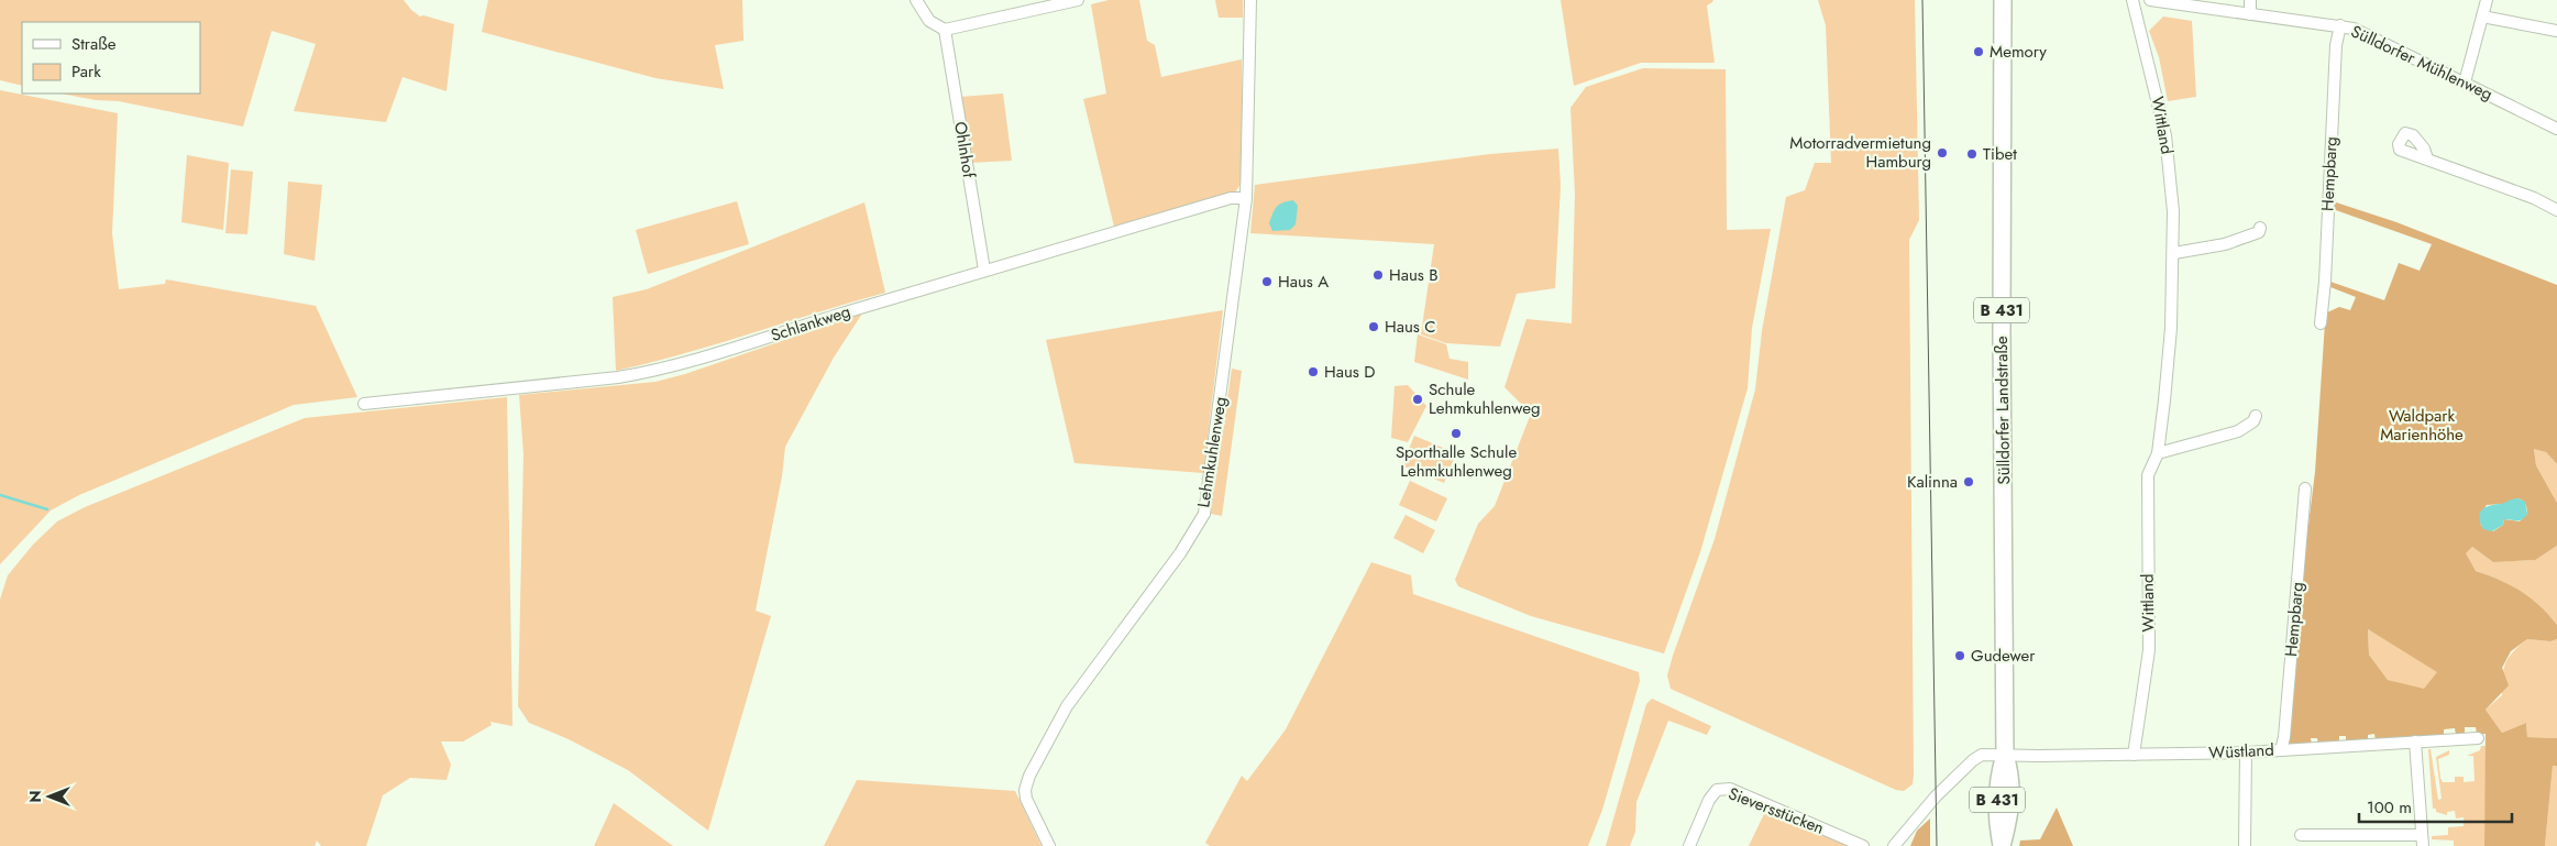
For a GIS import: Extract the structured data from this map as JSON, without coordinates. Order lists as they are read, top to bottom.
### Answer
{
  "streets": {
    "main road": ["B 431", "Sülldorfer Landstraße"],
    "street": [
      "Sülldorfer Mühlenweg",
      "Wittland",
      "Ohlnhof",
      "Hempbarg",
      "Schlankweg",
      "Lehmkuhlenweg",
      "Wüstland",
      "Sieversstücken"
    ]
  },
  "crossings": [
    ["Sülldorfer Mühlenweg", "Hempbarg"],
    ["Wittland", "Wüstland"],
    ["Ohlnhof", "Schlankweg"],
    ["Hempbarg", "Wüstland"],
    ["Schlankweg", "Lehmkuhlenweg"],
    ["Sülldorfer Landstraße", "Wüstland"]
  ],
  "parks": ["Waldpark Marienhöhe"],
  "places": [
    "Memory",
    "Motorradvermietung Hamburg",
    "Tibet",
    "Haus B",
    "Haus A",
    "Haus C",
    "Haus D",
    "Schule Lehmkuhlenweg",
    "Sporthalle Schule Lehmkuhlenweg",
    "Kalinna",
    "Gudewer"
  ],
  "legend": ["Straße", "Park"],
  "scale_bar": "100 m",
  "north": "left"
}
